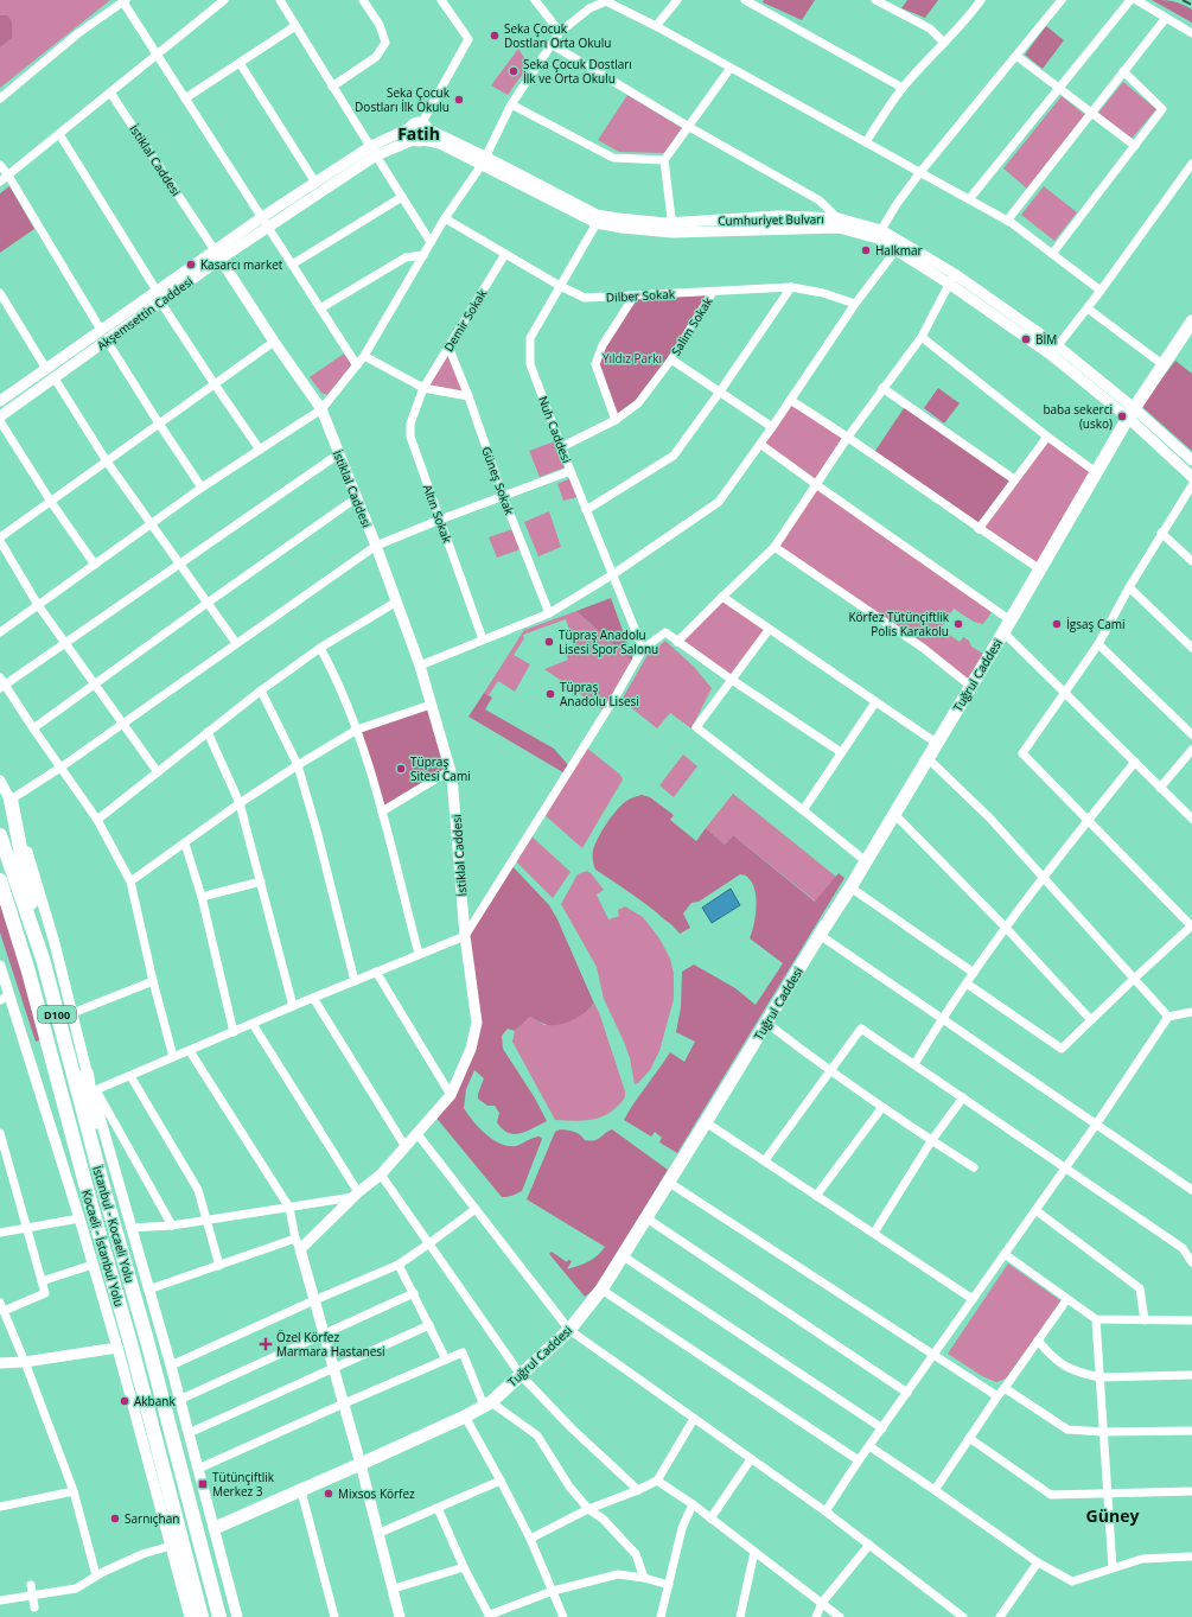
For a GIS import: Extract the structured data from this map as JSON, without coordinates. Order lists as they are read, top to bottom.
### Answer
{
  "streets": {
    "highway": ["D100", "İstanbul - Kocaeli Yolu", "Kocaeli - İstanbul Yolu"],
    "main road": [
      "İstiklal Caddesi",
      "Cumhuriyet Bulvarı",
      "Akşemsettin Caddesi",
      "Tuğrul Caddesi"
    ],
    "street": [
      "Dilber Sokak",
      "Demir Sokak",
      "Salim Sokak",
      "Nuh Caddesi",
      "Güneş Sokak",
      "Altın Sokak"
    ]
  },
  "crossings": [
    ["İstiklal Caddesi", "Akşemsettin Caddesi"],
    ["Cumhuriyet Bulvarı", "Akşemsettin Caddesi"],
    ["Cumhuriyet Bulvarı", "Nuh Caddesi"],
    ["Cumhuriyet Bulvarı", "Tuğrul Caddesi"],
    ["Dilber Sokak", "Demir Sokak"],
    ["Dilber Sokak", "Salim Sokak"],
    ["Dilber Sokak", "Nuh Caddesi"],
    ["Demir Sokak", "Güneş Sokak"],
    ["Demir Sokak", "Altın Sokak"],
    ["Salim Sokak", "Nuh Caddesi"]
  ],
  "districts": ["Fatih", "Güney"],
  "parks": ["Yıldız Parkı"],
  "places": {
    "other": [
      "Seka Çocuk Dostları Orta Okulu",
      "Seka Çocuk Dostları İlk ve Orta Okulu",
      "Seka Çocuk Dostları İlk Okulu",
      "Halkmar",
      "Kasarcı market",
      "BİM",
      "baba sekerci (usko)",
      "Körfez Tütünçiftlik Polis Karakolu",
      "İgsaş Cami",
      "Tüpraş Anadolu Lisesi Spor Salonu",
      "Tüpraş Anadolu Lisesi",
      "Tüpraş Sitesi Cami",
      "Akbank",
      "Mixsos Körfez",
      "Sarnıçhan"
    ],
    "health": ["Özel Körfez Marmara Hastanesi"],
    "transit": ["Tütünçiftlik Merkez 3"]
  }
}
